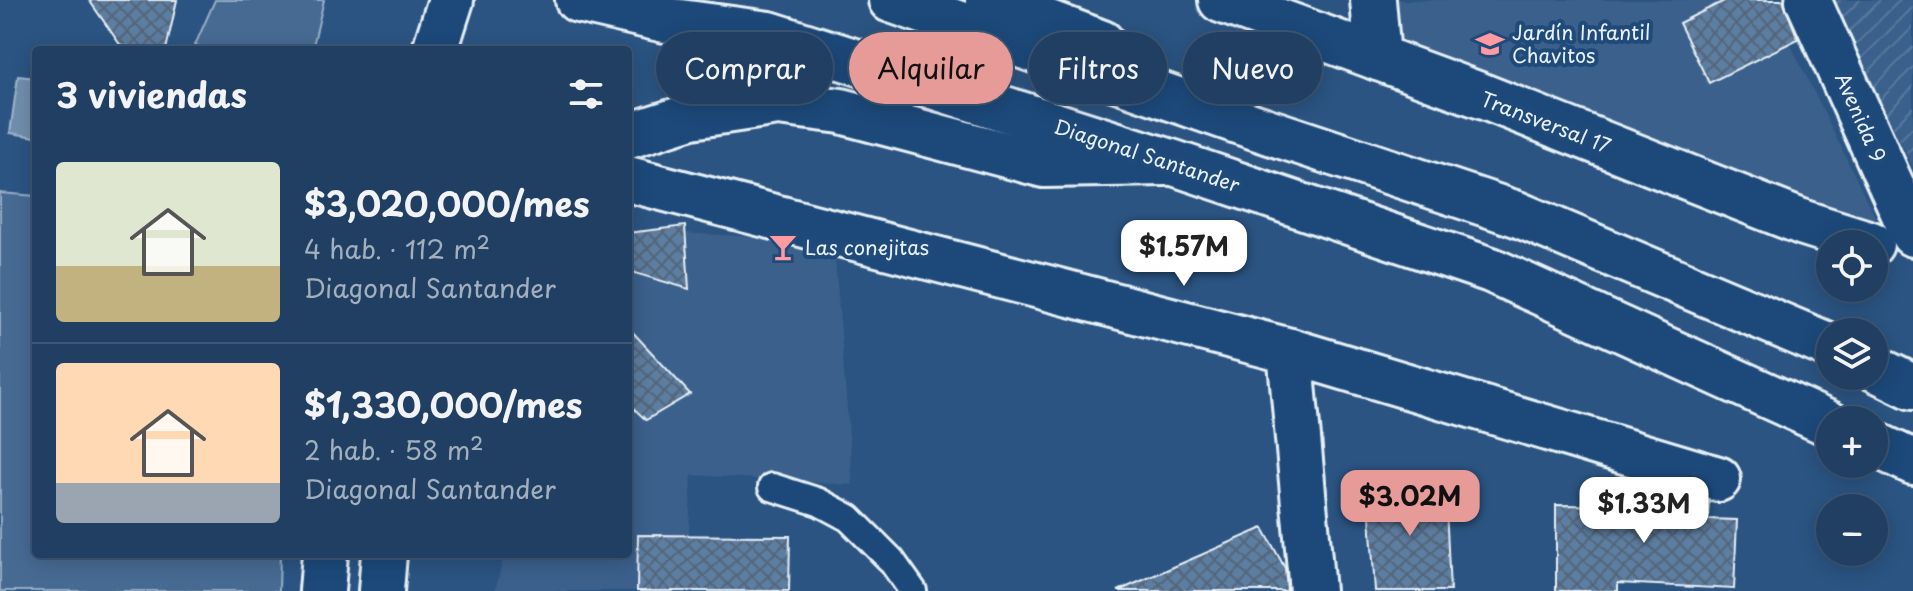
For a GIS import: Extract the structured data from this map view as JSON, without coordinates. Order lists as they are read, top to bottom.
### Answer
{
  "streets": {
    "street": ["Avenida 9", "Transversal 17", "Diagonal Santander"]
  },
  "places": {
    "school or university": ["Jardín Infantil Chavitos"],
    "bar": ["Las conejitas"]
  },
  "page": {
    "chip": [
      "Comprar",
      "Alquilar",
      "Filtros",
      "Nuevo"
    ],
    "heading": "3 viviendas",
    "list": [
      {
        "name": "$3,020,000/mes",
        "note": "4 hab. · 112 m² · Diagonal Santander"
      },
      {
        "name": "$1,330,000/mes",
        "note": "2 hab. · 58 m² · Diagonal Santander"
      }
    ],
    "price": ["$1.57M", "$3.02M", "$1.33M"],
    "map_buttons": ["+", "−"]
  }
}
